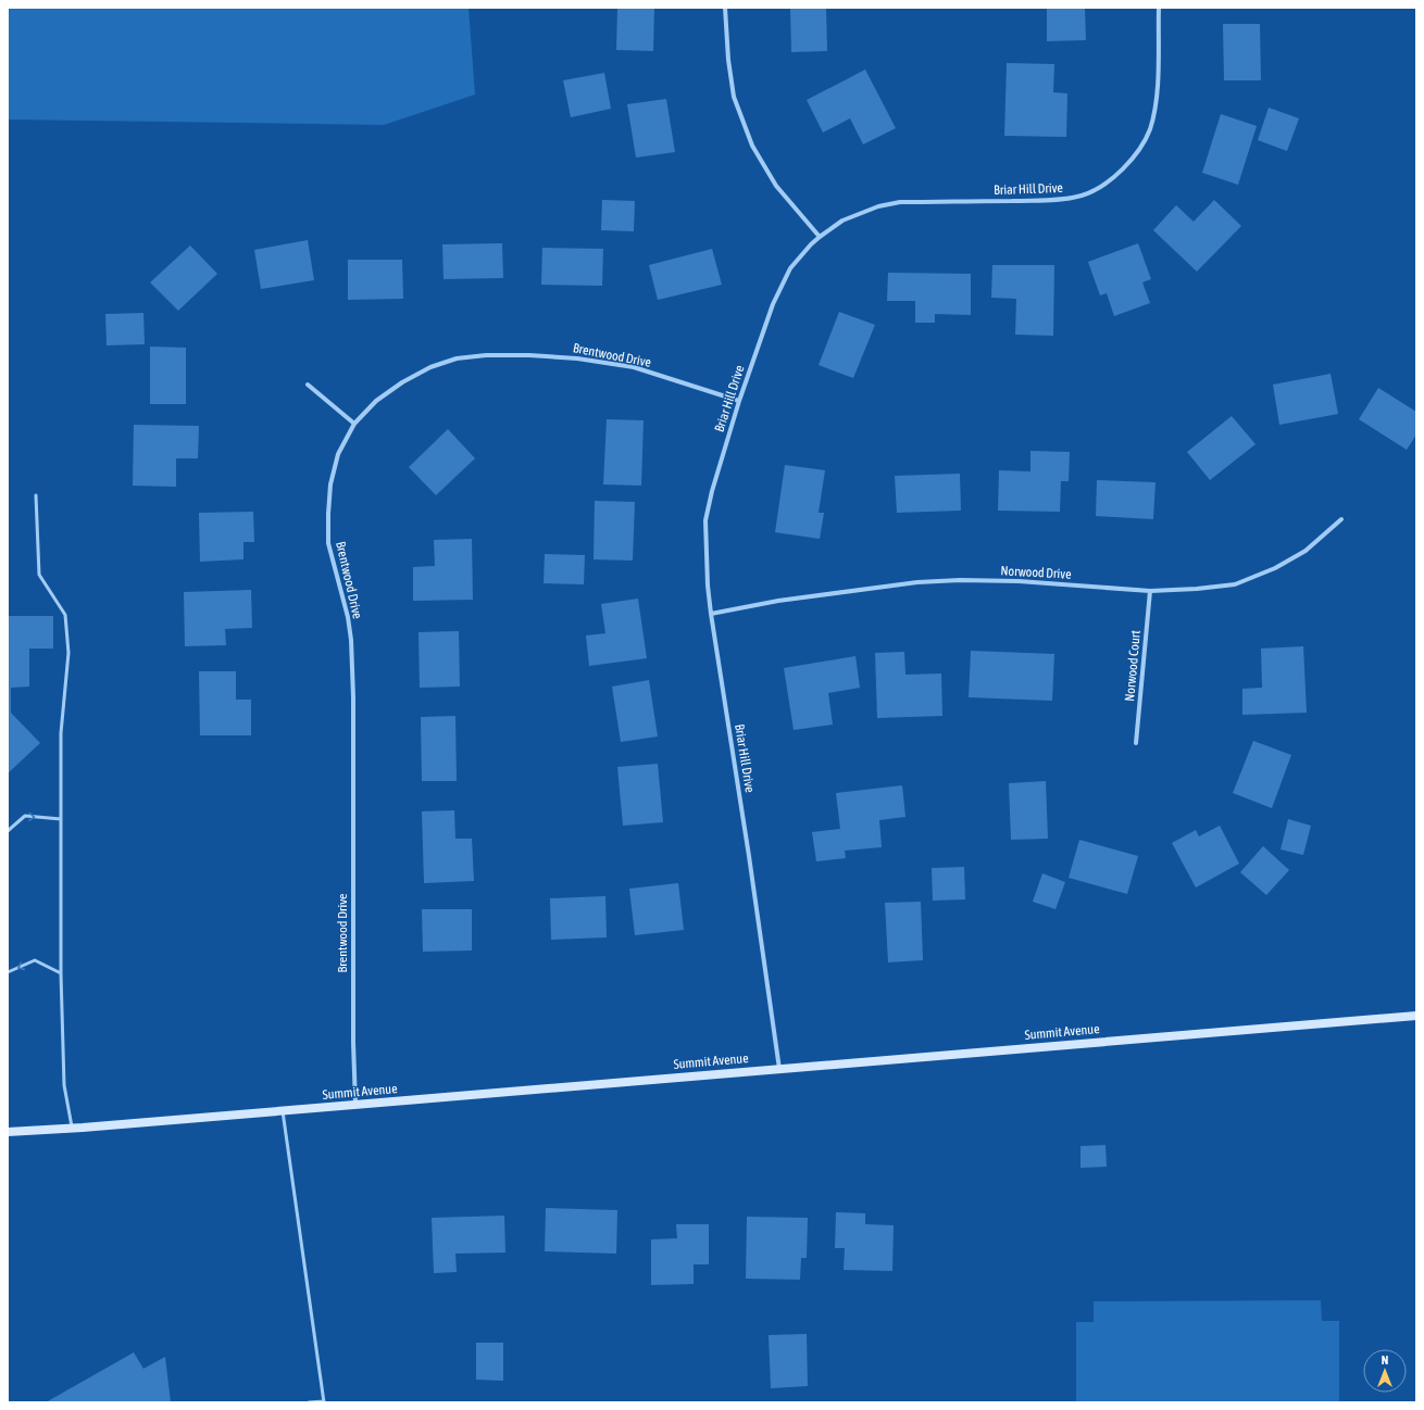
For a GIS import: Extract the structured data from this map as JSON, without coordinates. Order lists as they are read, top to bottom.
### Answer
{
  "streets": {
    "main road": ["Summit Avenue"],
    "street": [
      "Briar Hill Drive",
      "Brentwood Drive",
      "Norwood Drive",
      "Norwood Court"
    ]
  },
  "crossings": [
    ["Briar Hill Drive", "Brentwood Drive"],
    ["Briar Hill Drive", "Norwood Drive"],
    ["Briar Hill Drive", "Summit Avenue"],
    ["Brentwood Drive", "Summit Avenue"],
    ["Norwood Drive", "Norwood Court"]
  ],
  "north": "top"
}
